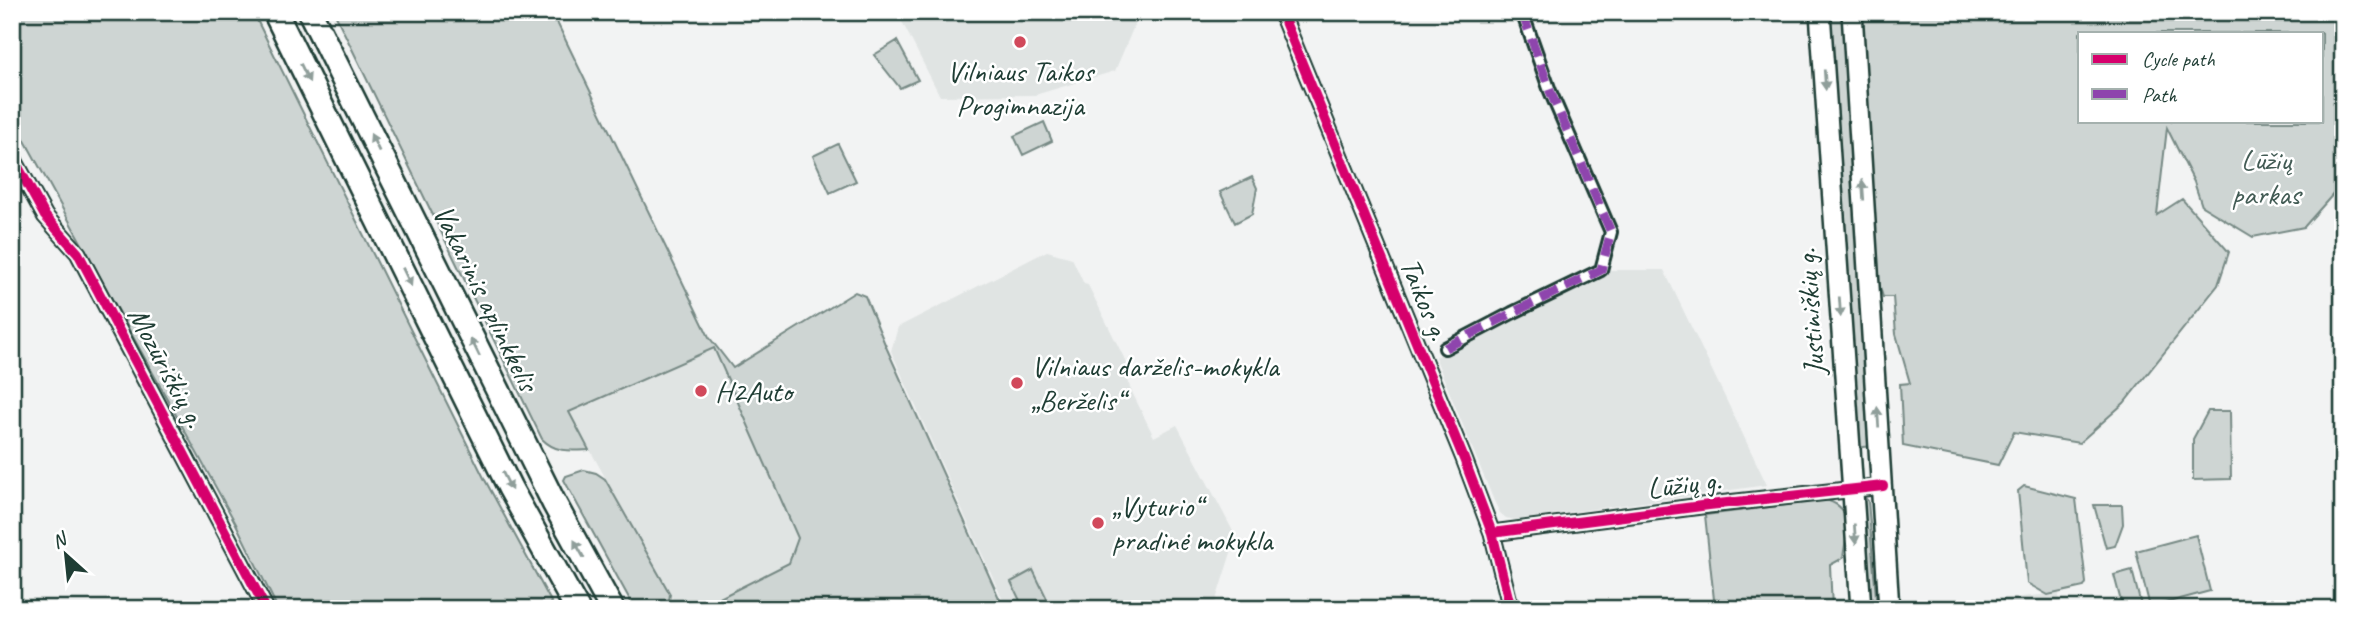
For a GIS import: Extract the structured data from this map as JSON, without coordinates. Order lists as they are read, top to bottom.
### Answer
{
  "streets": {
    "highway": ["Vakarinis aplinkkelis"],
    "main road": ["Justiniškių g."],
    "street": ["Taikos g.", "Mozūriškių g.", "Lūžių g."]
  },
  "crossings": [
    ["Taikos g.", "Lūžių g."],
    ["Justiniškių g.", "Lūžių g."]
  ],
  "parks": ["Lūžių parkas"],
  "places": [
    "Vilniaus Taikos Progimnazija",
    "Vilniaus darželis-mokykla „Berželis“",
    "H2Auto",
    "„Vyturio“ pradinė mokykla"
  ],
  "legend": ["Cycle path", "Path"],
  "north": "top left"
}
